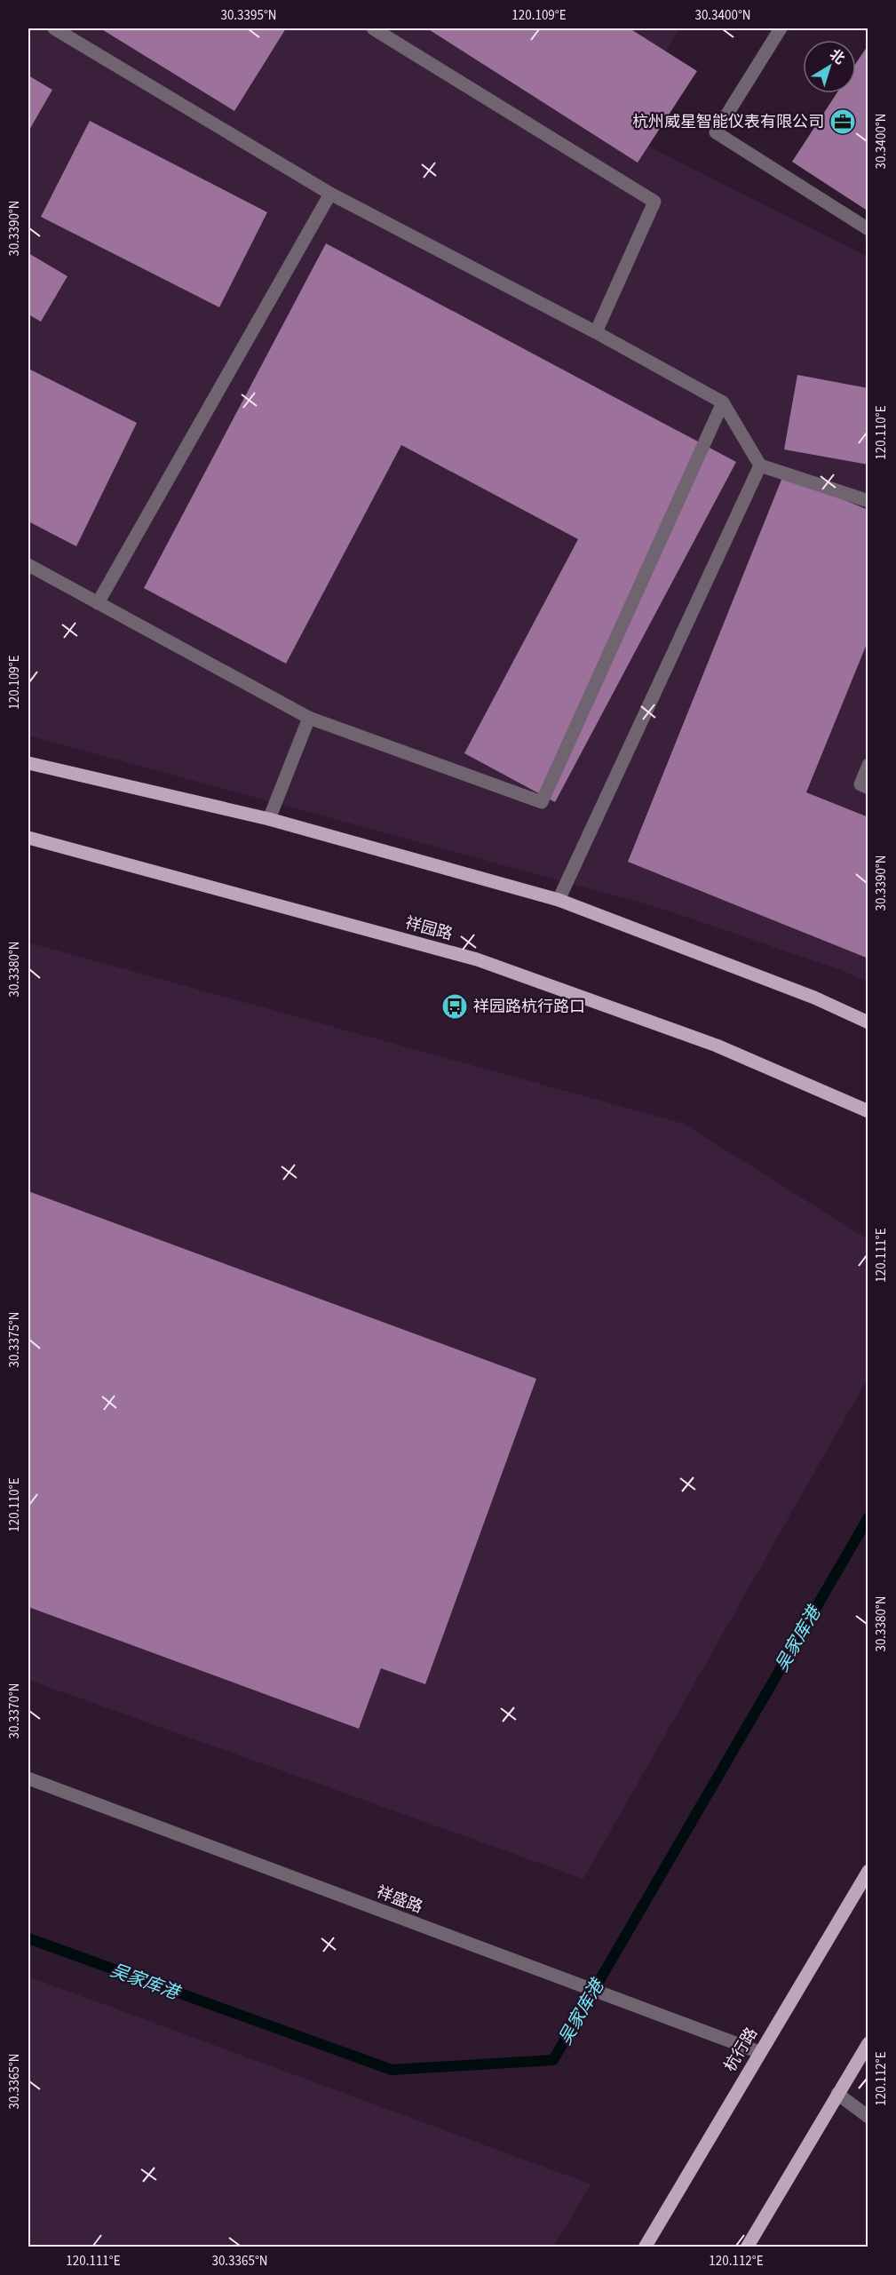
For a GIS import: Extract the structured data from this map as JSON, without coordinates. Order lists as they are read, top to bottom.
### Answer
{
  "streets": {
    "main road": ["祥园路", "杭行路"],
    "street": ["祥盛路"]
  },
  "crossings": [
    ["祥盛路", "杭行路"]
  ],
  "water": ["吴家库港"],
  "places": {
    "office": ["杭州威星智能仪表有限公司"],
    "bus stop": ["祥园路杭行路口"]
  },
  "north": "top right",
  "coordinates": [
    "30.3395°N",
    "120.109°E",
    "30.3400°N",
    "30.3390°N",
    "120.110°E",
    "30.3380°N",
    "120.111°E",
    "30.3375°N",
    "30.3370°N",
    "120.112°E",
    "30.3365°N"
  ]
}
